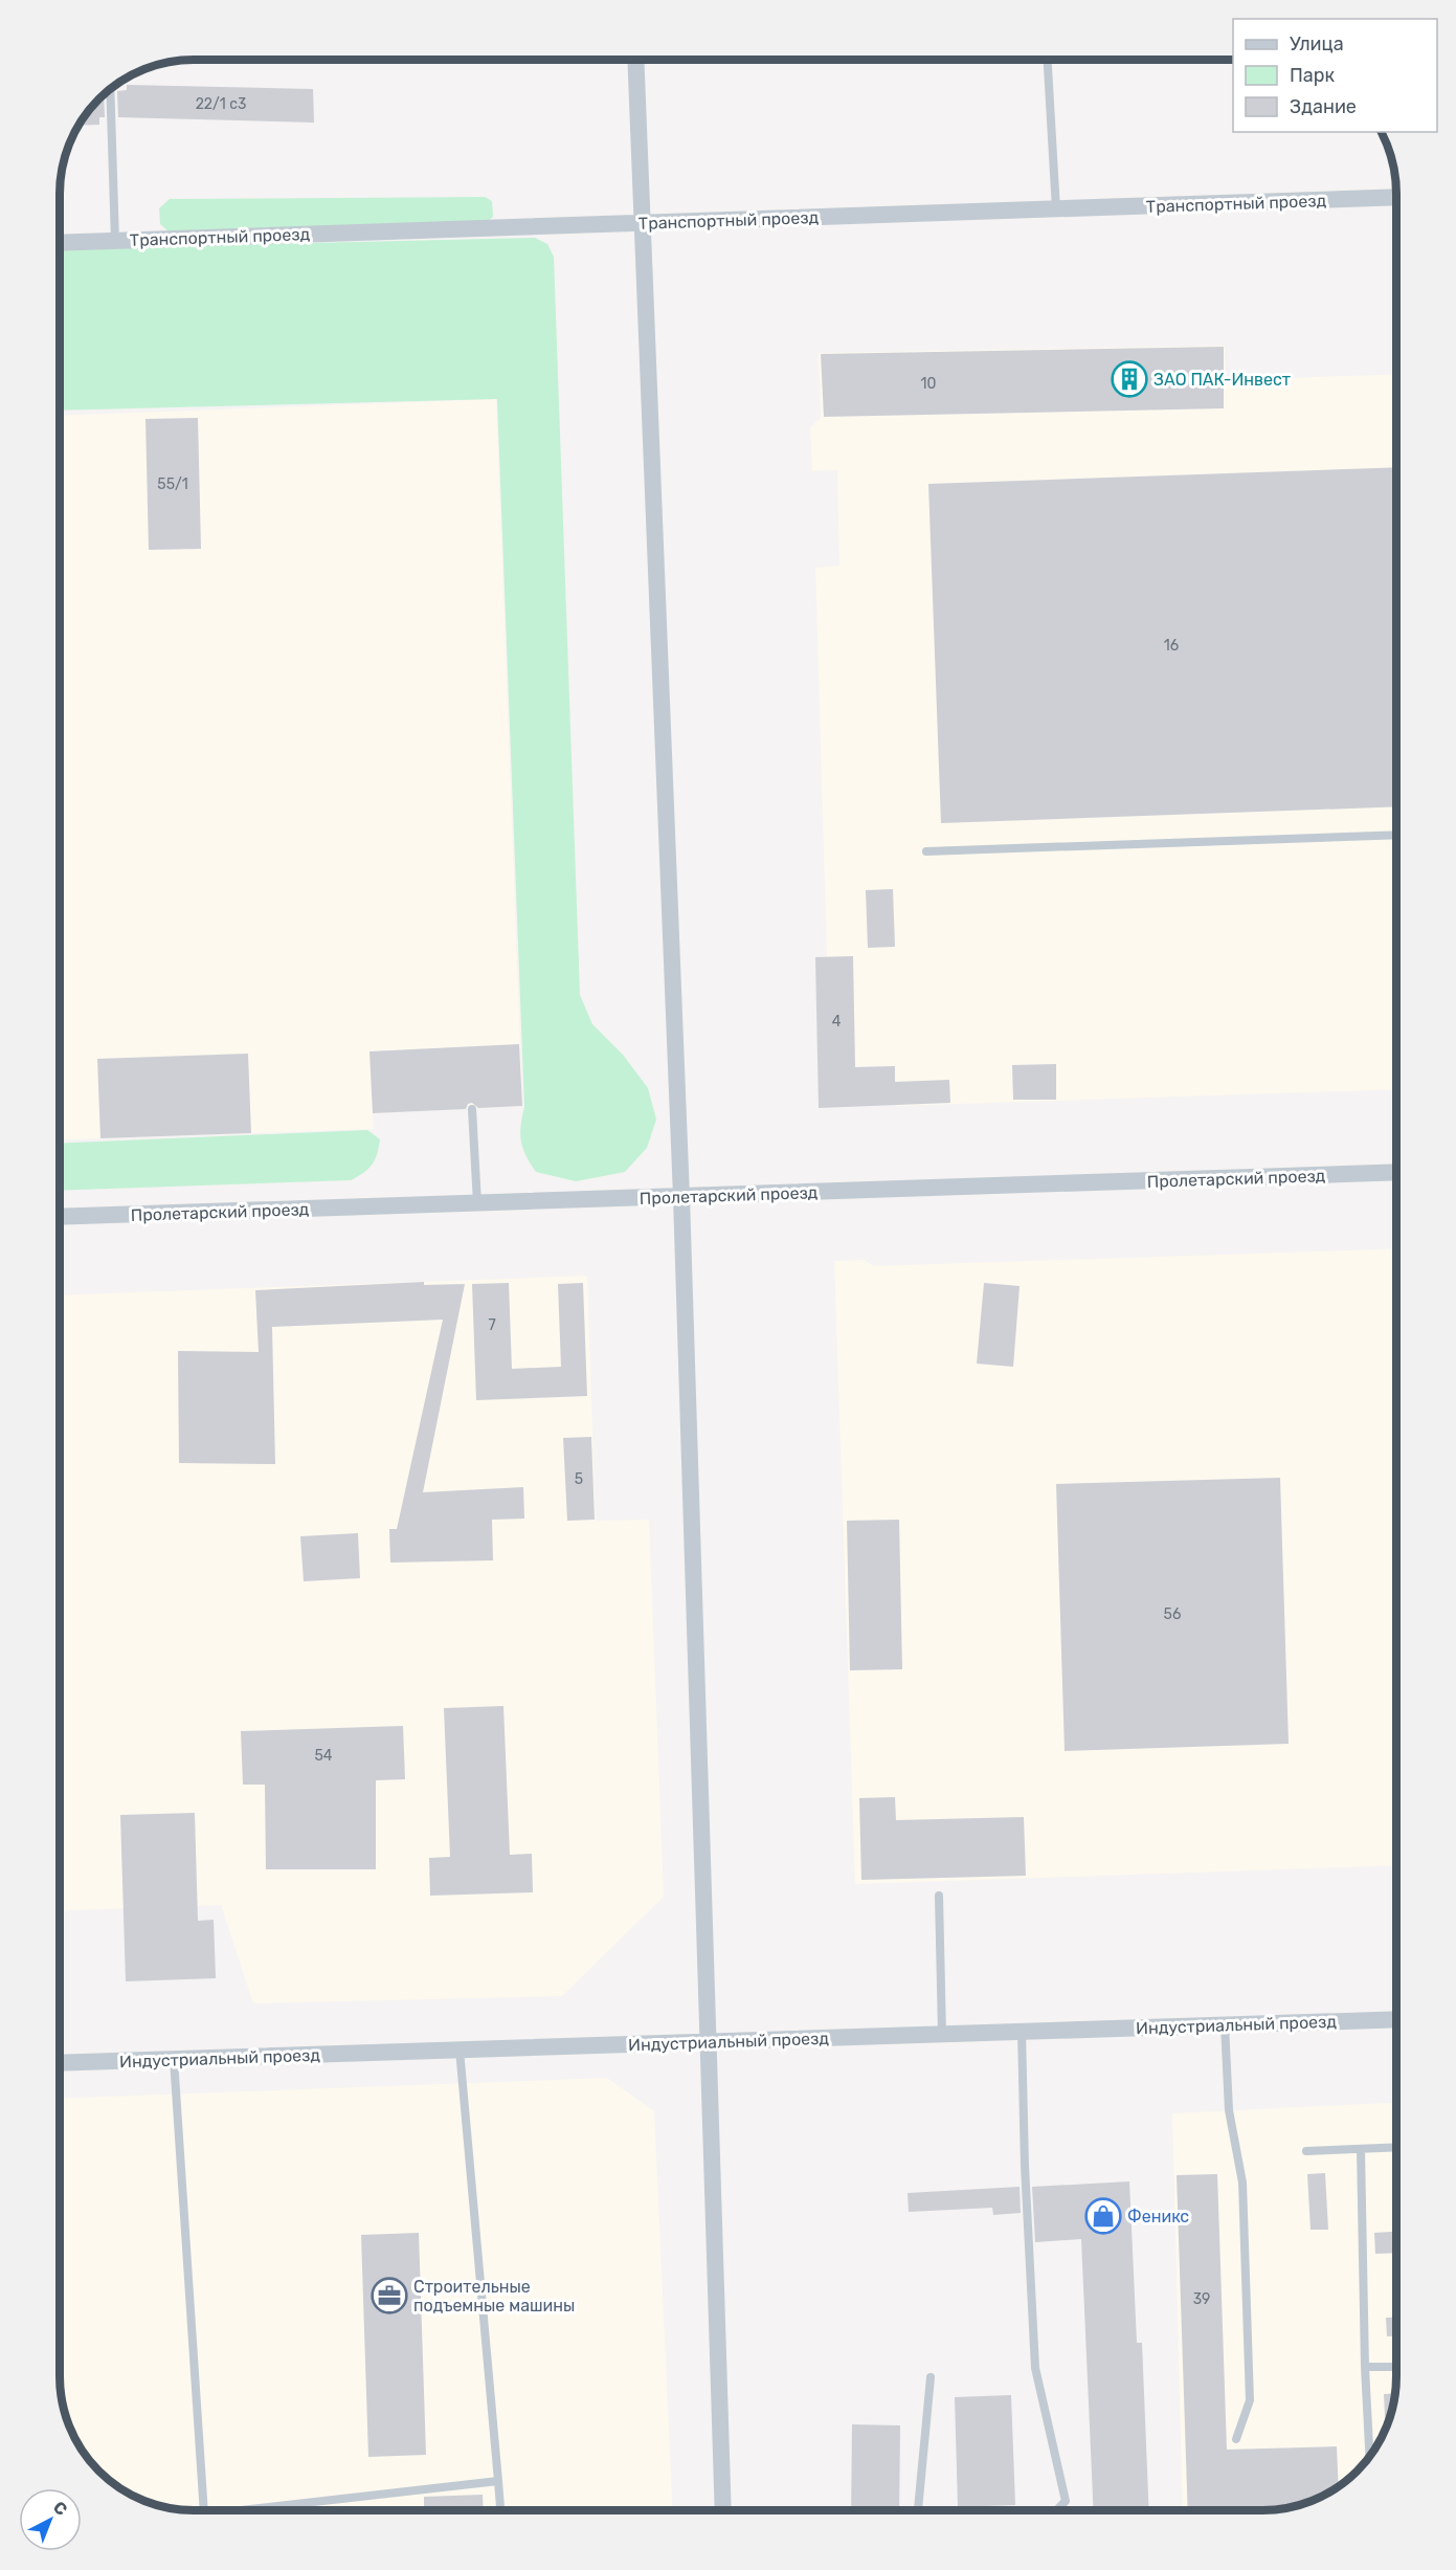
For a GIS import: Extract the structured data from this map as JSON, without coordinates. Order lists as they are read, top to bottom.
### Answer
{
  "streets": {
    "street": ["Транспортный проезд", "Пролетарский проезд", "Индустриальный проезд"]
  },
  "places": {
    "building": ["ЗАО ПАК-Инвест"],
    "shop": ["Феникс"],
    "office": ["Строительные подъемные машины"]
  },
  "house_numbers": [
    "22/1 с3",
    "10",
    "55/1",
    "16",
    "4",
    "7",
    "5",
    "56",
    "54",
    "39"
  ],
  "legend": ["Улица", "Парк", "Здание"],
  "north": "top right"
}
